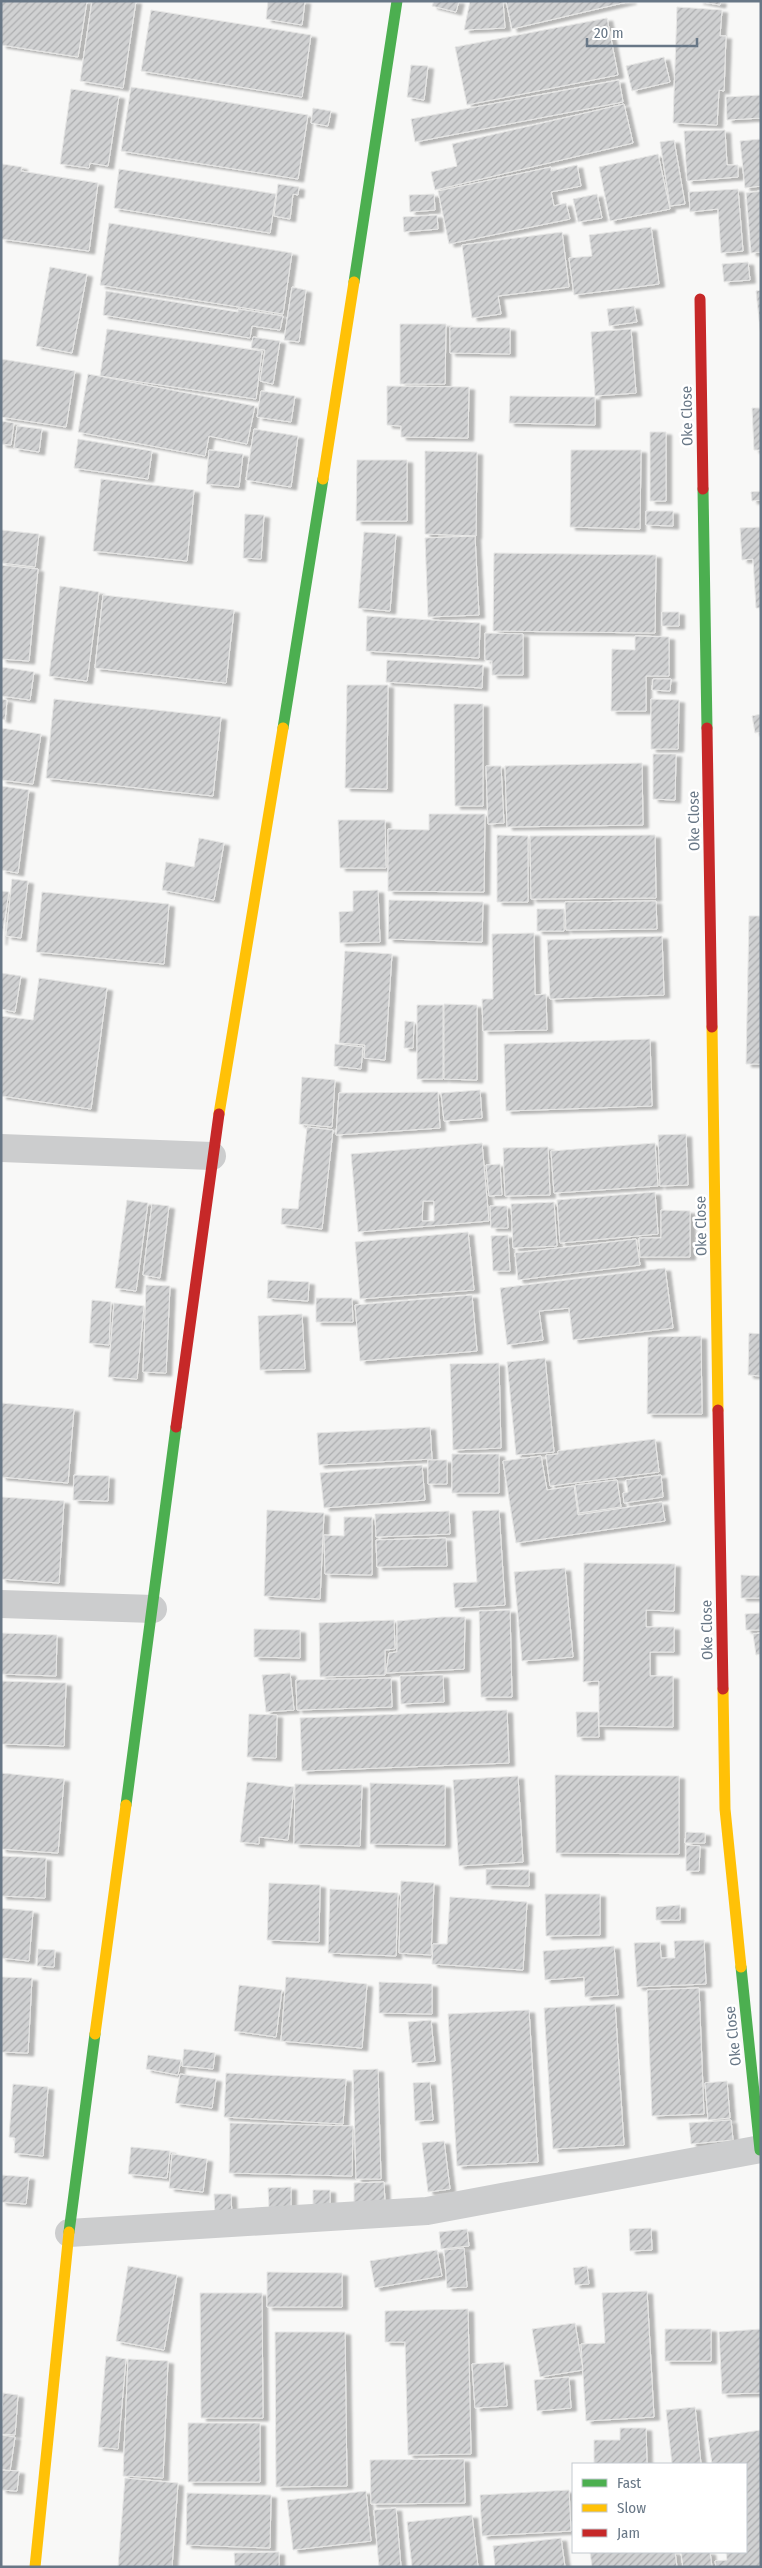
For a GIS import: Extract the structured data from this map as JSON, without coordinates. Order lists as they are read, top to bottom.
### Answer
{
  "streets": {
    "street": ["Oke Close"]
  },
  "legend": ["Fast", "Slow", "Jam"],
  "scale_bar": "20 m"
}
